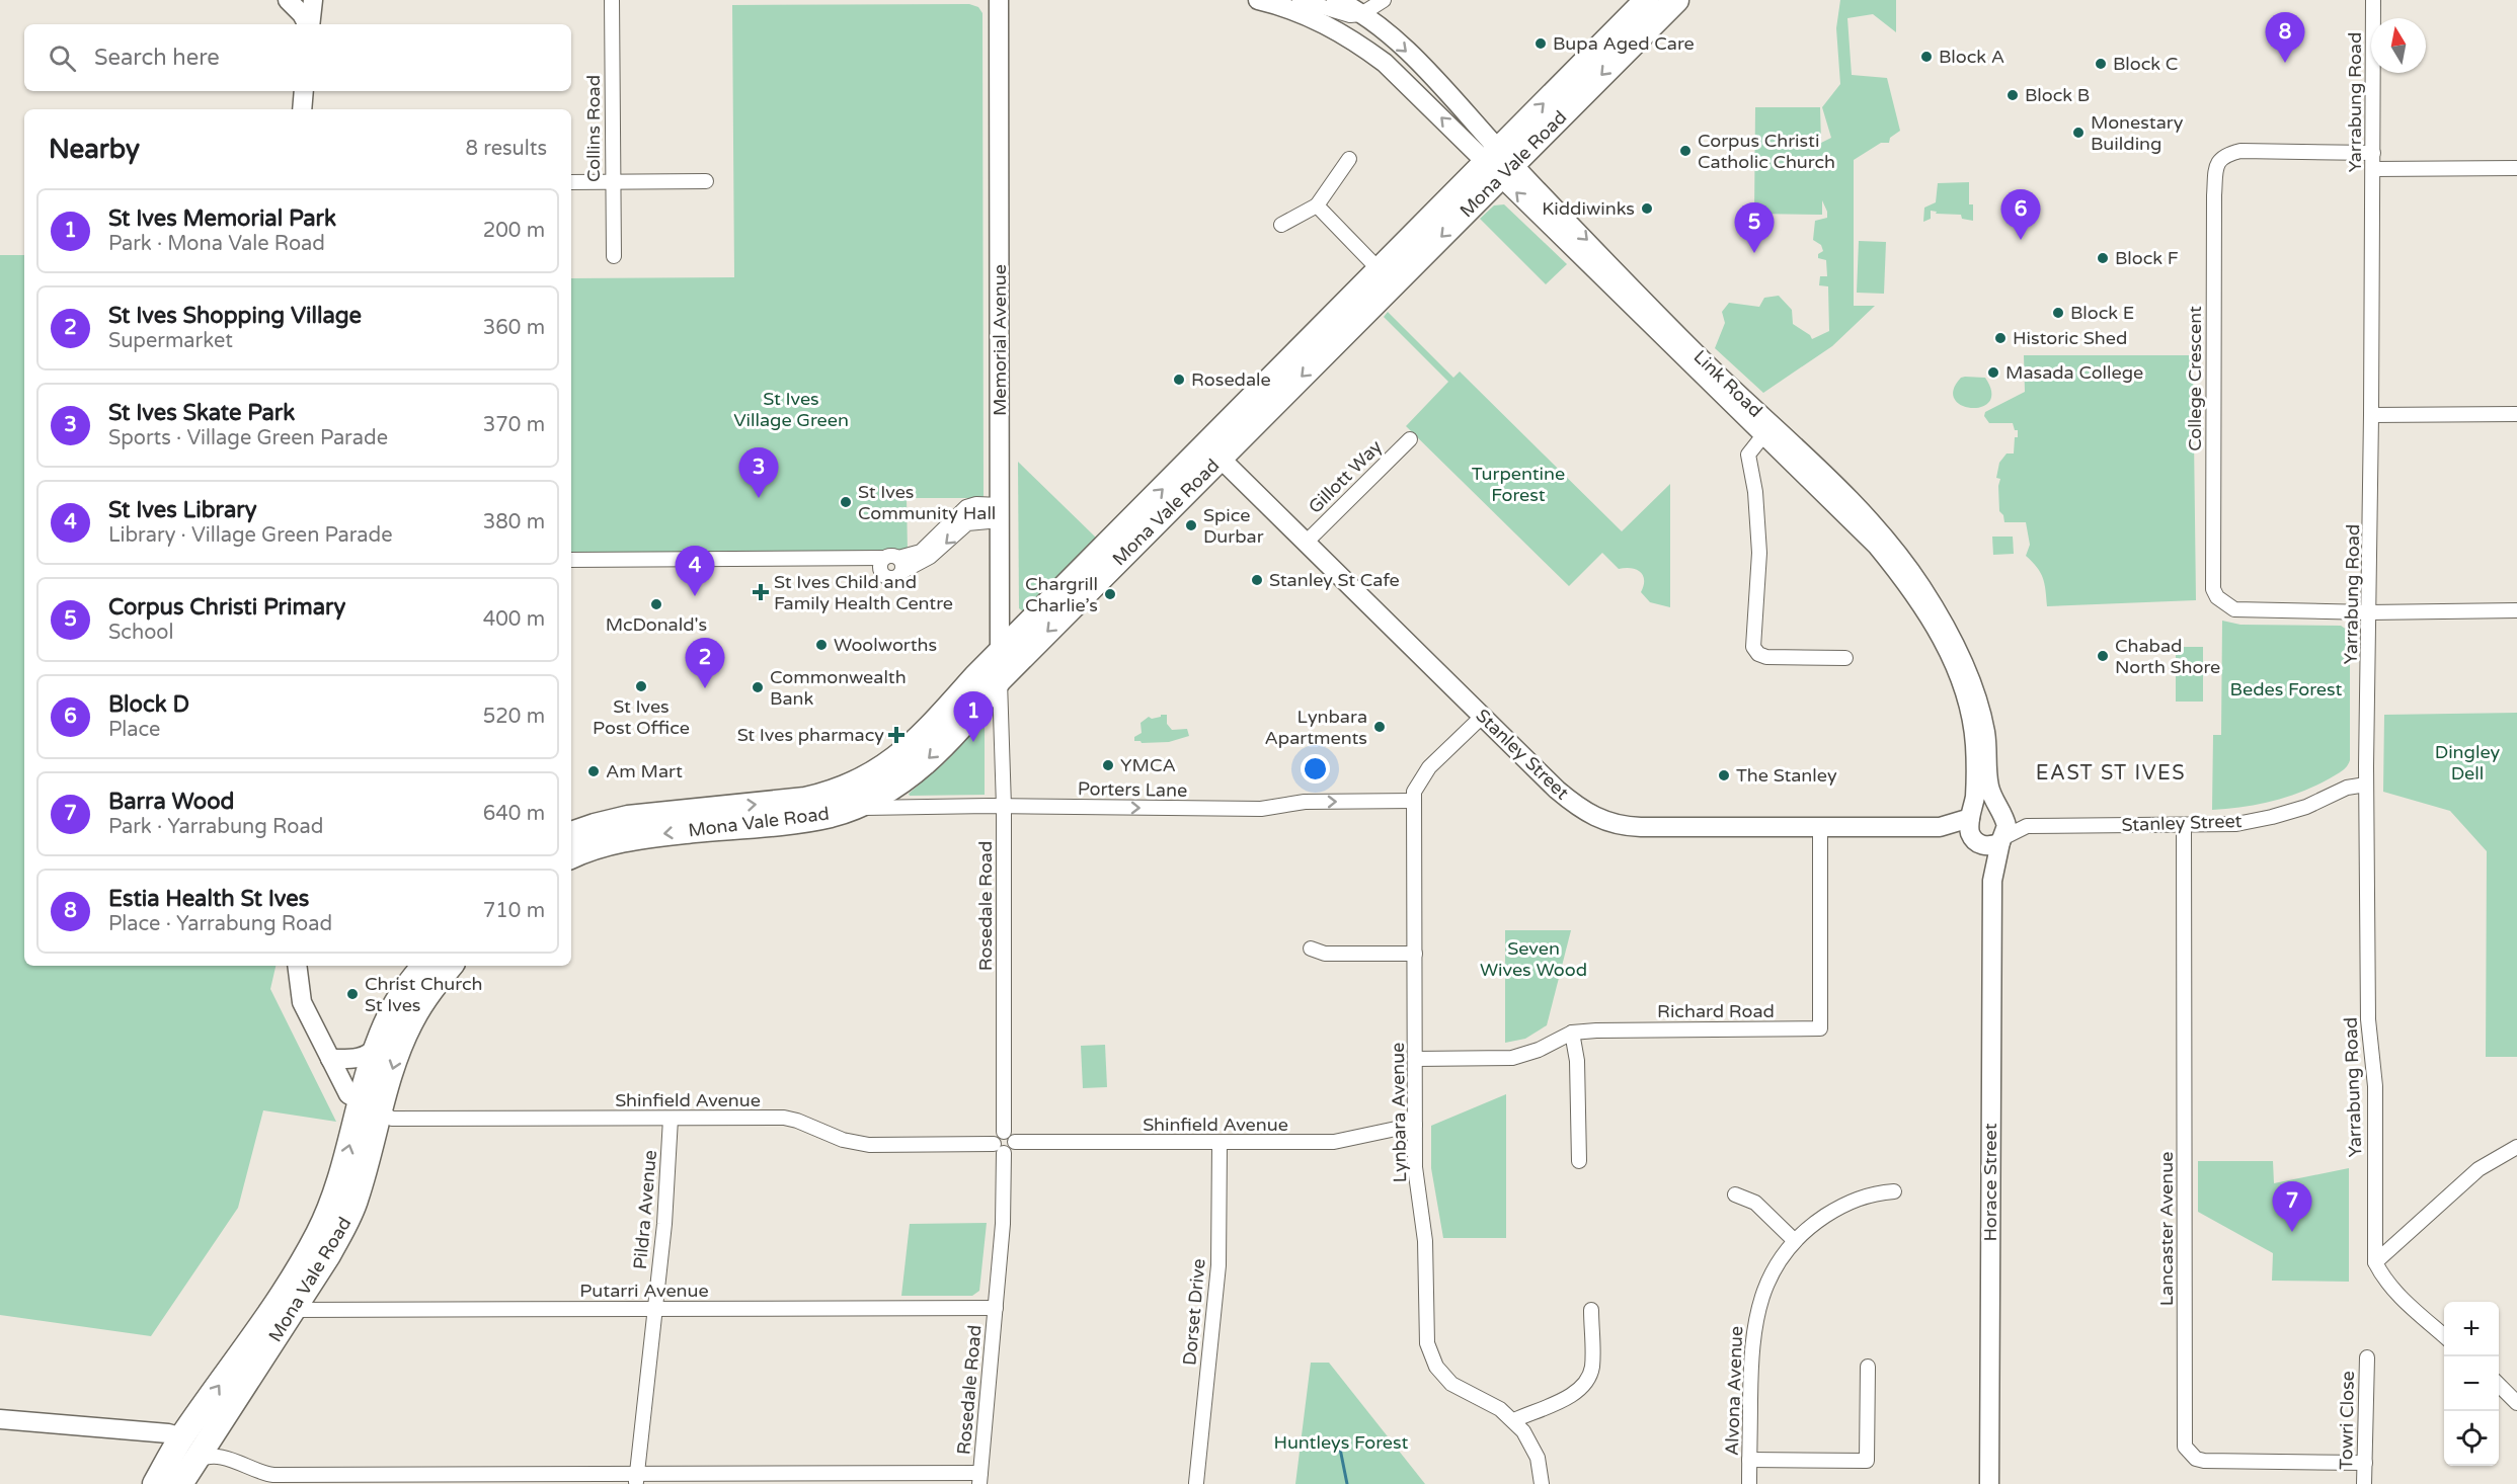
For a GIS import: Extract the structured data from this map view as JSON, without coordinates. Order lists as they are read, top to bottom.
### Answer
{
  "streets": {
    "highway": ["Mona Vale Road"],
    "main road": [
      "Memorial Avenue",
      "Link Road",
      "Stanley Street",
      "Horace Street"
    ],
    "street": [
      "Yarrabung Road",
      "Collins Road",
      "College Crescent",
      "Gillott Way",
      "Porters Lane",
      "Rosedale Road",
      "Richard Road",
      "Shinfield Avenue",
      "Lynbara Avenue",
      "Pildra Avenue",
      "Lancaster Avenue",
      "Putarri Avenue",
      "Dorset Drive",
      "Alvona Avenue",
      "Towri Close"
    ]
  },
  "crossings": [
    ["Yarrabung Road", "College Crescent"],
    ["Yarrabung Road", "Stanley Street"],
    ["Mona Vale Road", "Memorial Avenue"],
    ["Mona Vale Road", "Link Road"],
    ["Mona Vale Road", "Stanley Street"],
    ["Mona Vale Road", "Porters Lane"],
    ["Mona Vale Road", "Rosedale Road"],
    ["Mona Vale Road", "Shinfield Avenue"],
    ["Mona Vale Road", "Putarri Avenue"],
    ["Memorial Avenue", "Rosedale Road"],
    ["Link Road", "Stanley Street"],
    ["Link Road", "Horace Street"],
    ["Gillott Way", "Stanley Street"],
    ["Stanley Street", "Richard Road"],
    ["Stanley Street", "Lynbara Avenue"],
    ["Stanley Street", "Horace Street"],
    ["Stanley Street", "Lancaster Avenue"],
    ["Porters Lane", "Rosedale Road"],
    ["Porters Lane", "Lynbara Avenue"],
    ["Rosedale Road", "Shinfield Avenue"],
    ["Rosedale Road", "Putarri Avenue"],
    ["Richard Road", "Lynbara Avenue"],
    ["Shinfield Avenue", "Lynbara Avenue"],
    ["Shinfield Avenue", "Pildra Avenue"],
    ["Shinfield Avenue", "Dorset Drive"],
    ["Pildra Avenue", "Putarri Avenue"],
    ["Lancaster Avenue", "Towri Close"]
  ],
  "one_way": ["Porters Lane"],
  "districts": ["EAST ST IVES"],
  "parks": [
    "St Ives Village Green",
    "Turpentine Forest",
    "Bedes Forest",
    "Dingley Dell",
    "Seven Wives Wood",
    "Huntleys Forest"
  ],
  "places": {
    "other": [
      "Bupa Aged Care",
      "Block A",
      "Block C",
      "Block B",
      "Monestary Building",
      "Corpus Christi Catholic Church",
      "Kiddiwinks",
      "Block F",
      "Block E",
      "Historic Shed",
      "Masada College",
      "Rosedale",
      "St Ives Community Hall",
      "Spice Durbar",
      "Stanley St Cafe",
      "Chargrill Charlie’s",
      "McDonald's",
      "Woolworths",
      "Chabad North Shore",
      "St Ives Post Office",
      "Commonwealth Bank",
      "Lynbara Apartments",
      "YMCA",
      "Am Mart",
      "The Stanley",
      "Christ Church St Ives"
    ],
    "health": ["St Ives Child and Family Health Centre", "St Ives pharmacy"]
  },
  "north": "top",
  "page": {
    "pins": [
      "8",
      "6",
      "5",
      "3",
      "4",
      "2",
      "1",
      "7"
    ],
    "search": "Search here",
    "heading": ["Nearby", "8 results"],
    "list": [
      {
        "mark": "1",
        "name": "St Ives Memorial Park",
        "note": "Park · Mona Vale Road",
        "value": "200 m"
      },
      {
        "mark": "2",
        "name": "St Ives Shopping Village",
        "note": "Supermarket",
        "value": "360 m"
      },
      {
        "mark": "3",
        "name": "St Ives Skate Park",
        "note": "Sports · Village Green Parade",
        "value": "370 m"
      },
      {
        "mark": "4",
        "name": "St Ives Library",
        "note": "Library · Village Green Parade",
        "value": "380 m"
      },
      {
        "mark": "5",
        "name": "Corpus Christi Primary",
        "note": "School",
        "value": "400 m"
      },
      {
        "mark": "6",
        "name": "Block D",
        "note": "Place",
        "value": "520 m"
      },
      {
        "mark": "7",
        "name": "Barra Wood",
        "note": "Park · Yarrabung Road",
        "value": "640 m"
      },
      {
        "mark": "8",
        "name": "Estia Health St Ives",
        "note": "Place · Yarrabung Road",
        "value": "710 m"
      }
    ],
    "map_buttons": ["+", "−"]
  }
}
